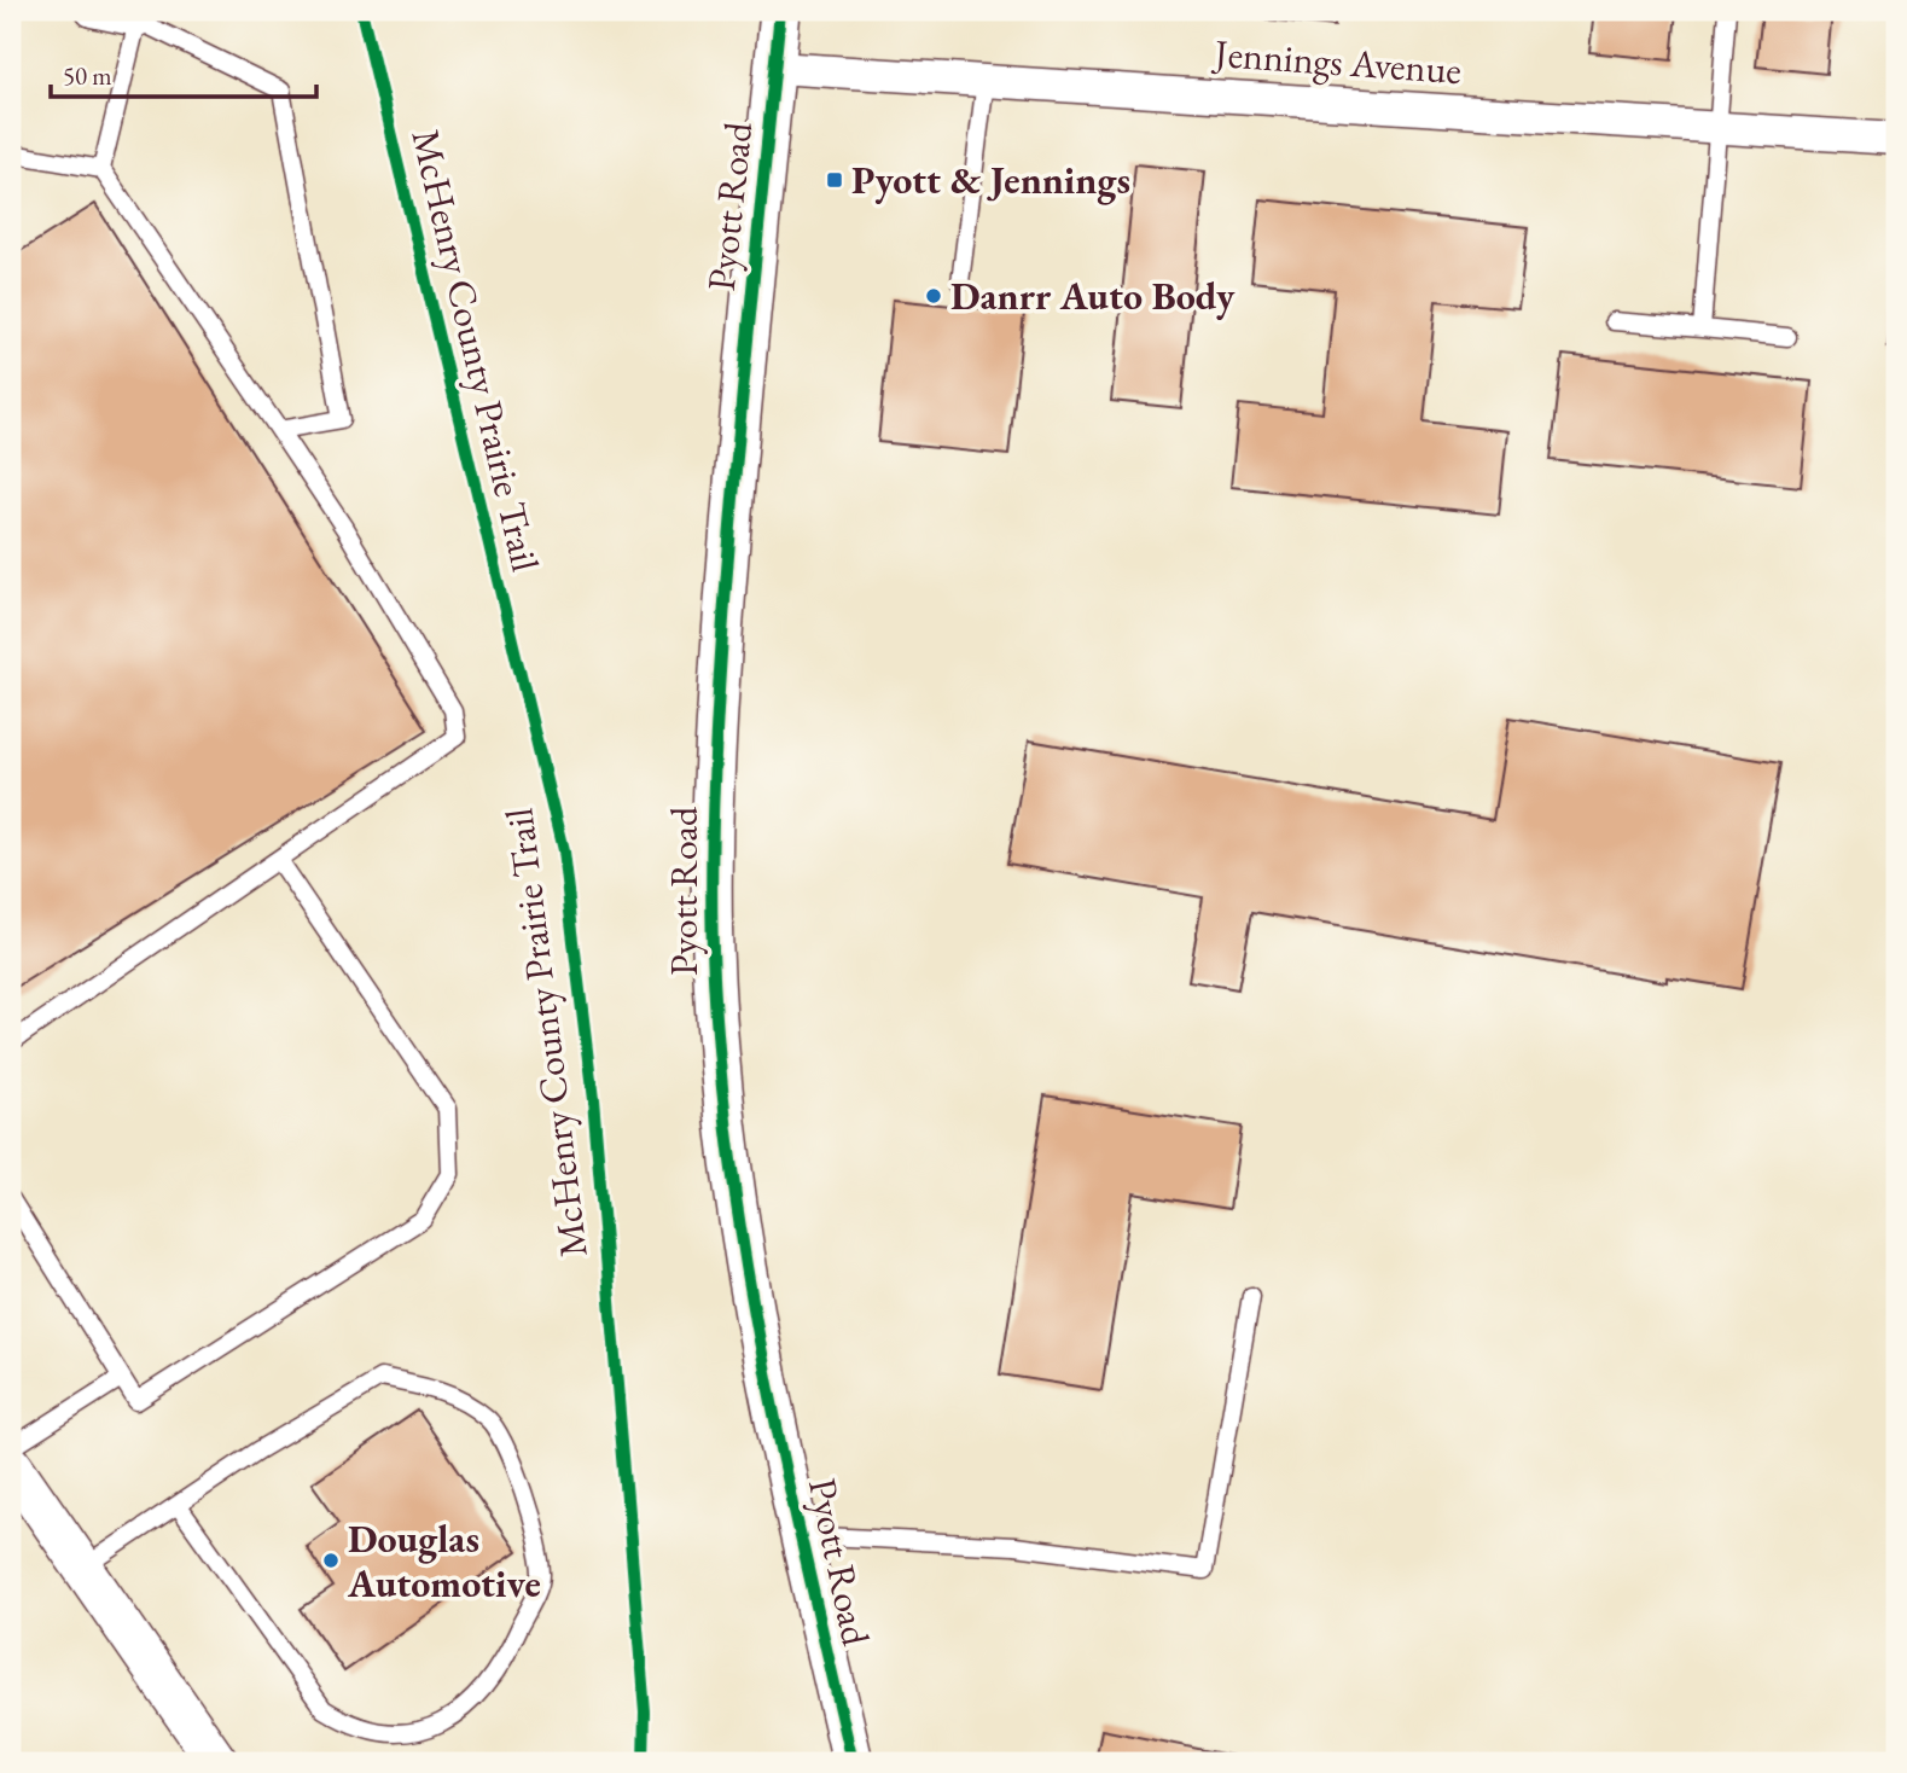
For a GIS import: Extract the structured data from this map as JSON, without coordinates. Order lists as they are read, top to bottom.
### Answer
{
  "streets": {
    "street": ["Jennings Avenue", "Pyott Road"],
    "cycle path": ["McHenry County Prairie Trail"]
  },
  "crossings": [
    ["Jennings Avenue", "Pyott Road"]
  ],
  "places": {
    "transit": ["Pyott & Jennings"],
    "other": ["Danrr Auto Body", "Douglas Automotive"]
  },
  "scale_bar": "50 m"
}
